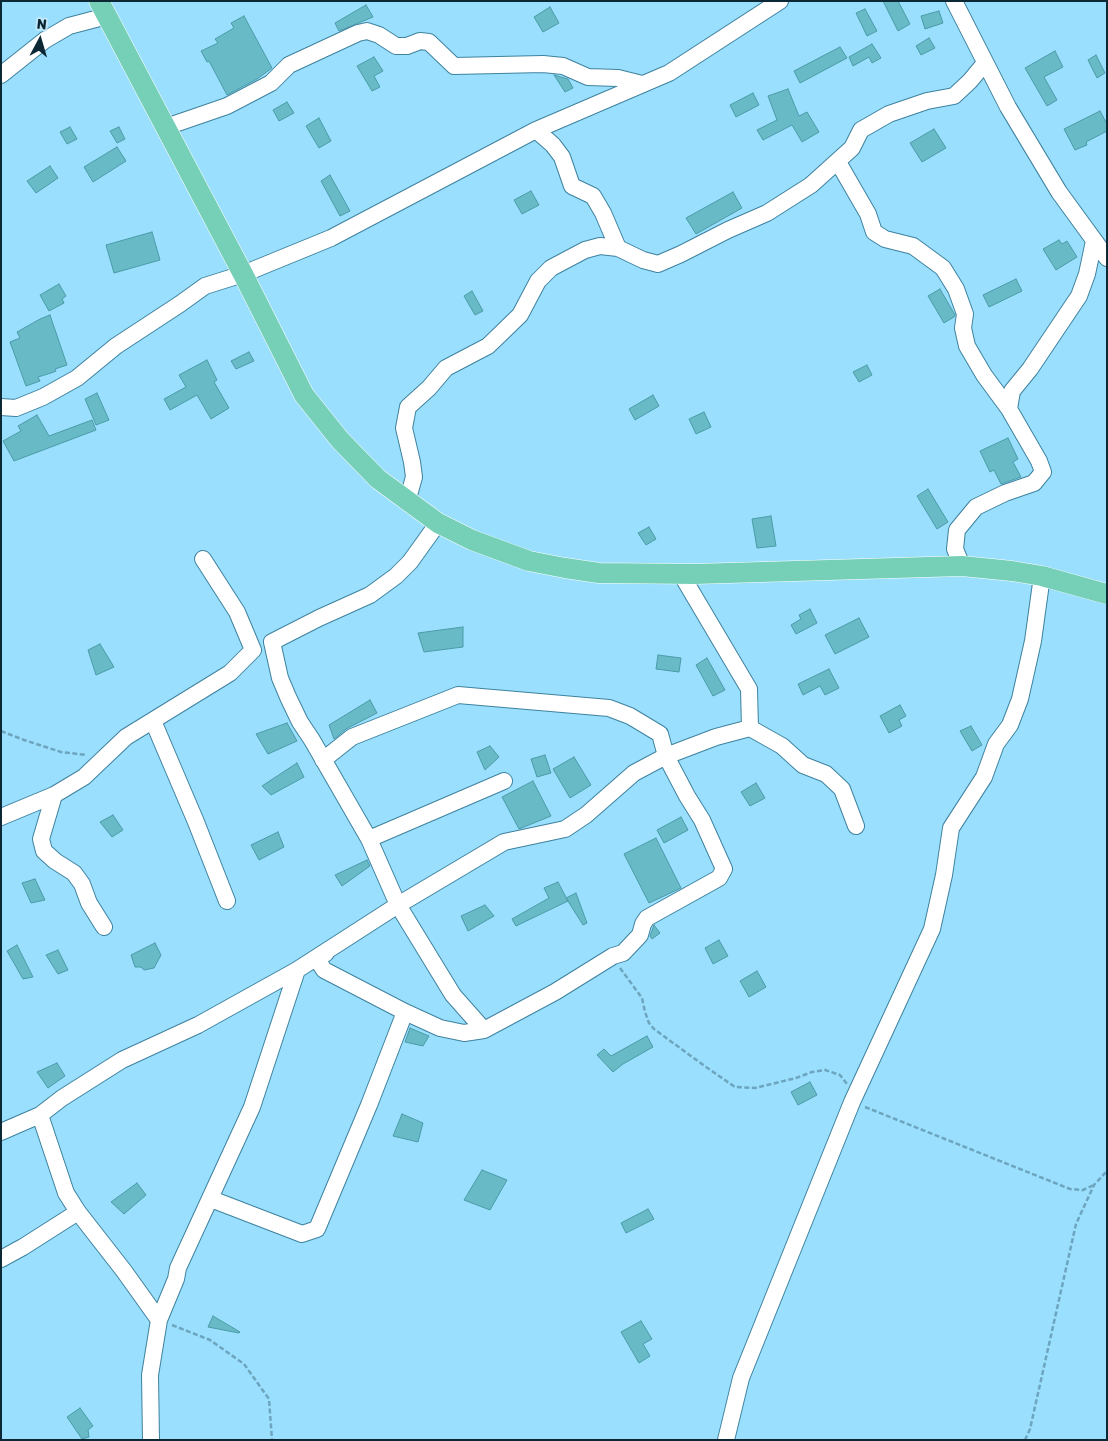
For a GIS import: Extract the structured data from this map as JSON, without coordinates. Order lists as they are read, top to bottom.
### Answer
{
  "north": "top"
}
